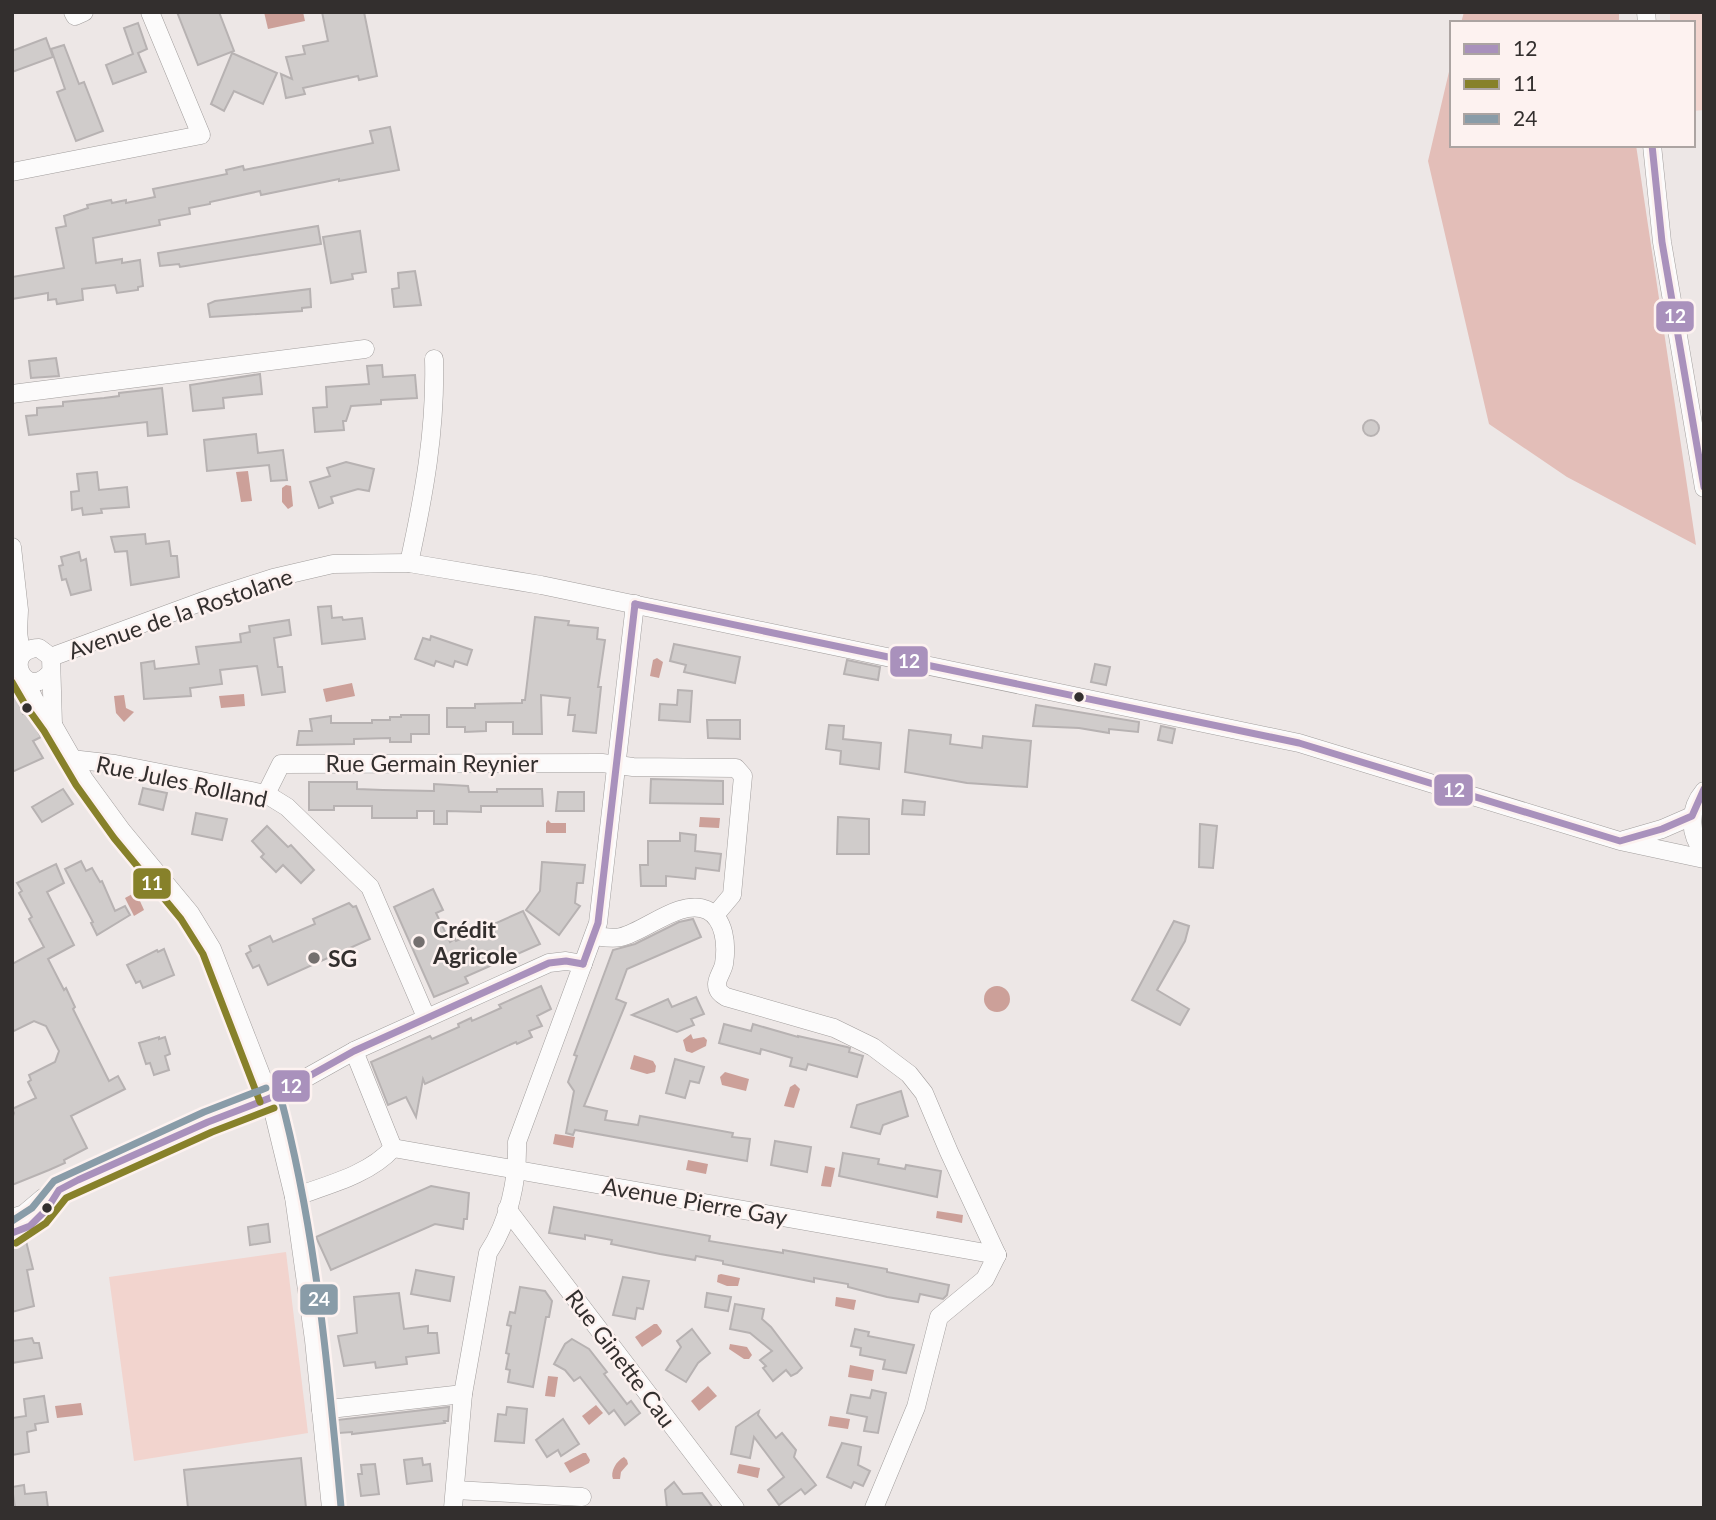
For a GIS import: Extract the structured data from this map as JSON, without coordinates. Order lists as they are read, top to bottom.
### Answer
{
  "streets": {
    "street": [
      "Avenue de la Rostolane",
      "Rue Germain Reynier",
      "Rue Jules Rolland",
      "Avenue Pierre Gay",
      "Rue Ginette Cau"
    ]
  },
  "crossings": [
    ["Rue Germain Reynier", "Rue Jules Rolland"]
  ],
  "places": ["Crédit Agricole", "SG"],
  "lines": ["transit line 12", "transit line 11", "transit line 24"],
  "legend": ["12", "11", "24"]
}
